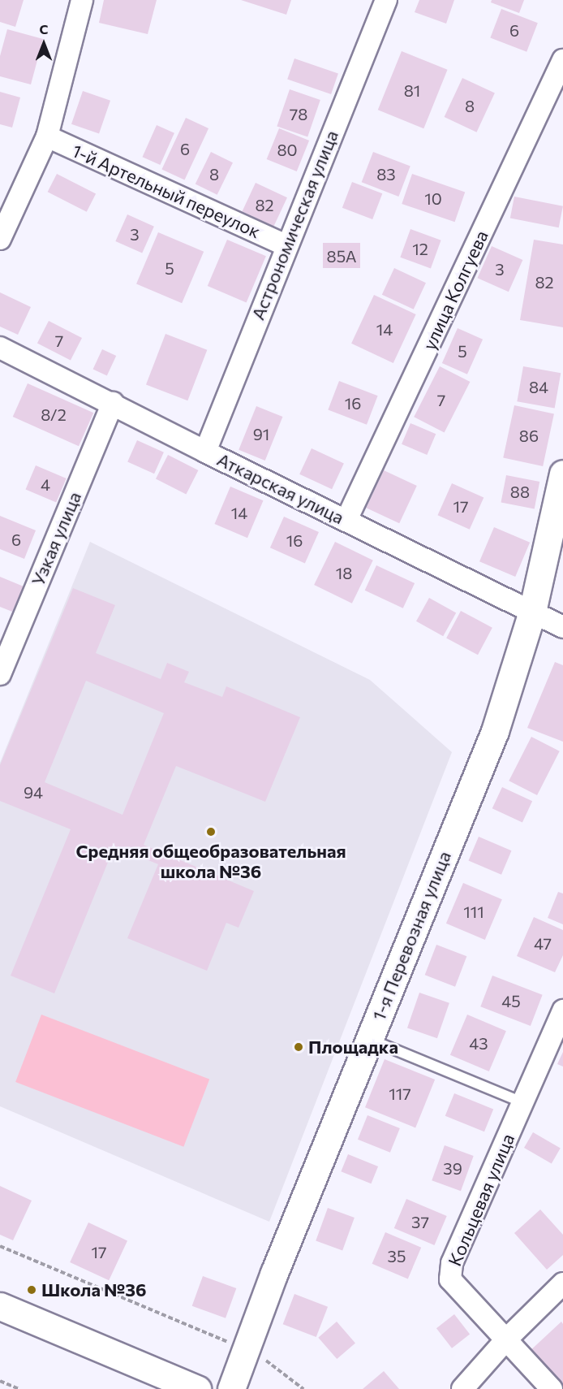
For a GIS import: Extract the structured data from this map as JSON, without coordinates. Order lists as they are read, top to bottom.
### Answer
{
  "streets": {
    "main road": ["1-я Перевозная улица"],
    "street": [
      "1-й Артельный переулок",
      "Астрономическая улица",
      "улица Колгуева",
      "Аткарская улица",
      "Узкая улица",
      "Кольцевая улица"
    ]
  },
  "crossings": [
    ["1-й Артельный переулок", "Астрономическая улица"],
    ["Астрономическая улица", "Аткарская улица"],
    ["улица Колгуева", "Аткарская улица"],
    ["Аткарская улица", "Узкая улица"],
    ["Аткарская улица", "1-я Перевозная улица"]
  ],
  "places": ["Средняя общеобразовательная школа №36", "Площадка", "Школа №36"],
  "house_numbers": [
    "6",
    "81",
    "8",
    "78",
    "6",
    "80",
    "8",
    "83",
    "10",
    "82",
    "3",
    "12",
    "85А",
    "5",
    "3",
    "82",
    "14",
    "7",
    "5",
    "84",
    "7",
    "16",
    "8/2",
    "91",
    "86",
    "4",
    "88",
    "17",
    "14",
    "6",
    "16",
    "18",
    "94",
    "111",
    "47",
    "45",
    "43",
    "117",
    "39",
    "37",
    "17",
    "35"
  ],
  "north": "top"
}
